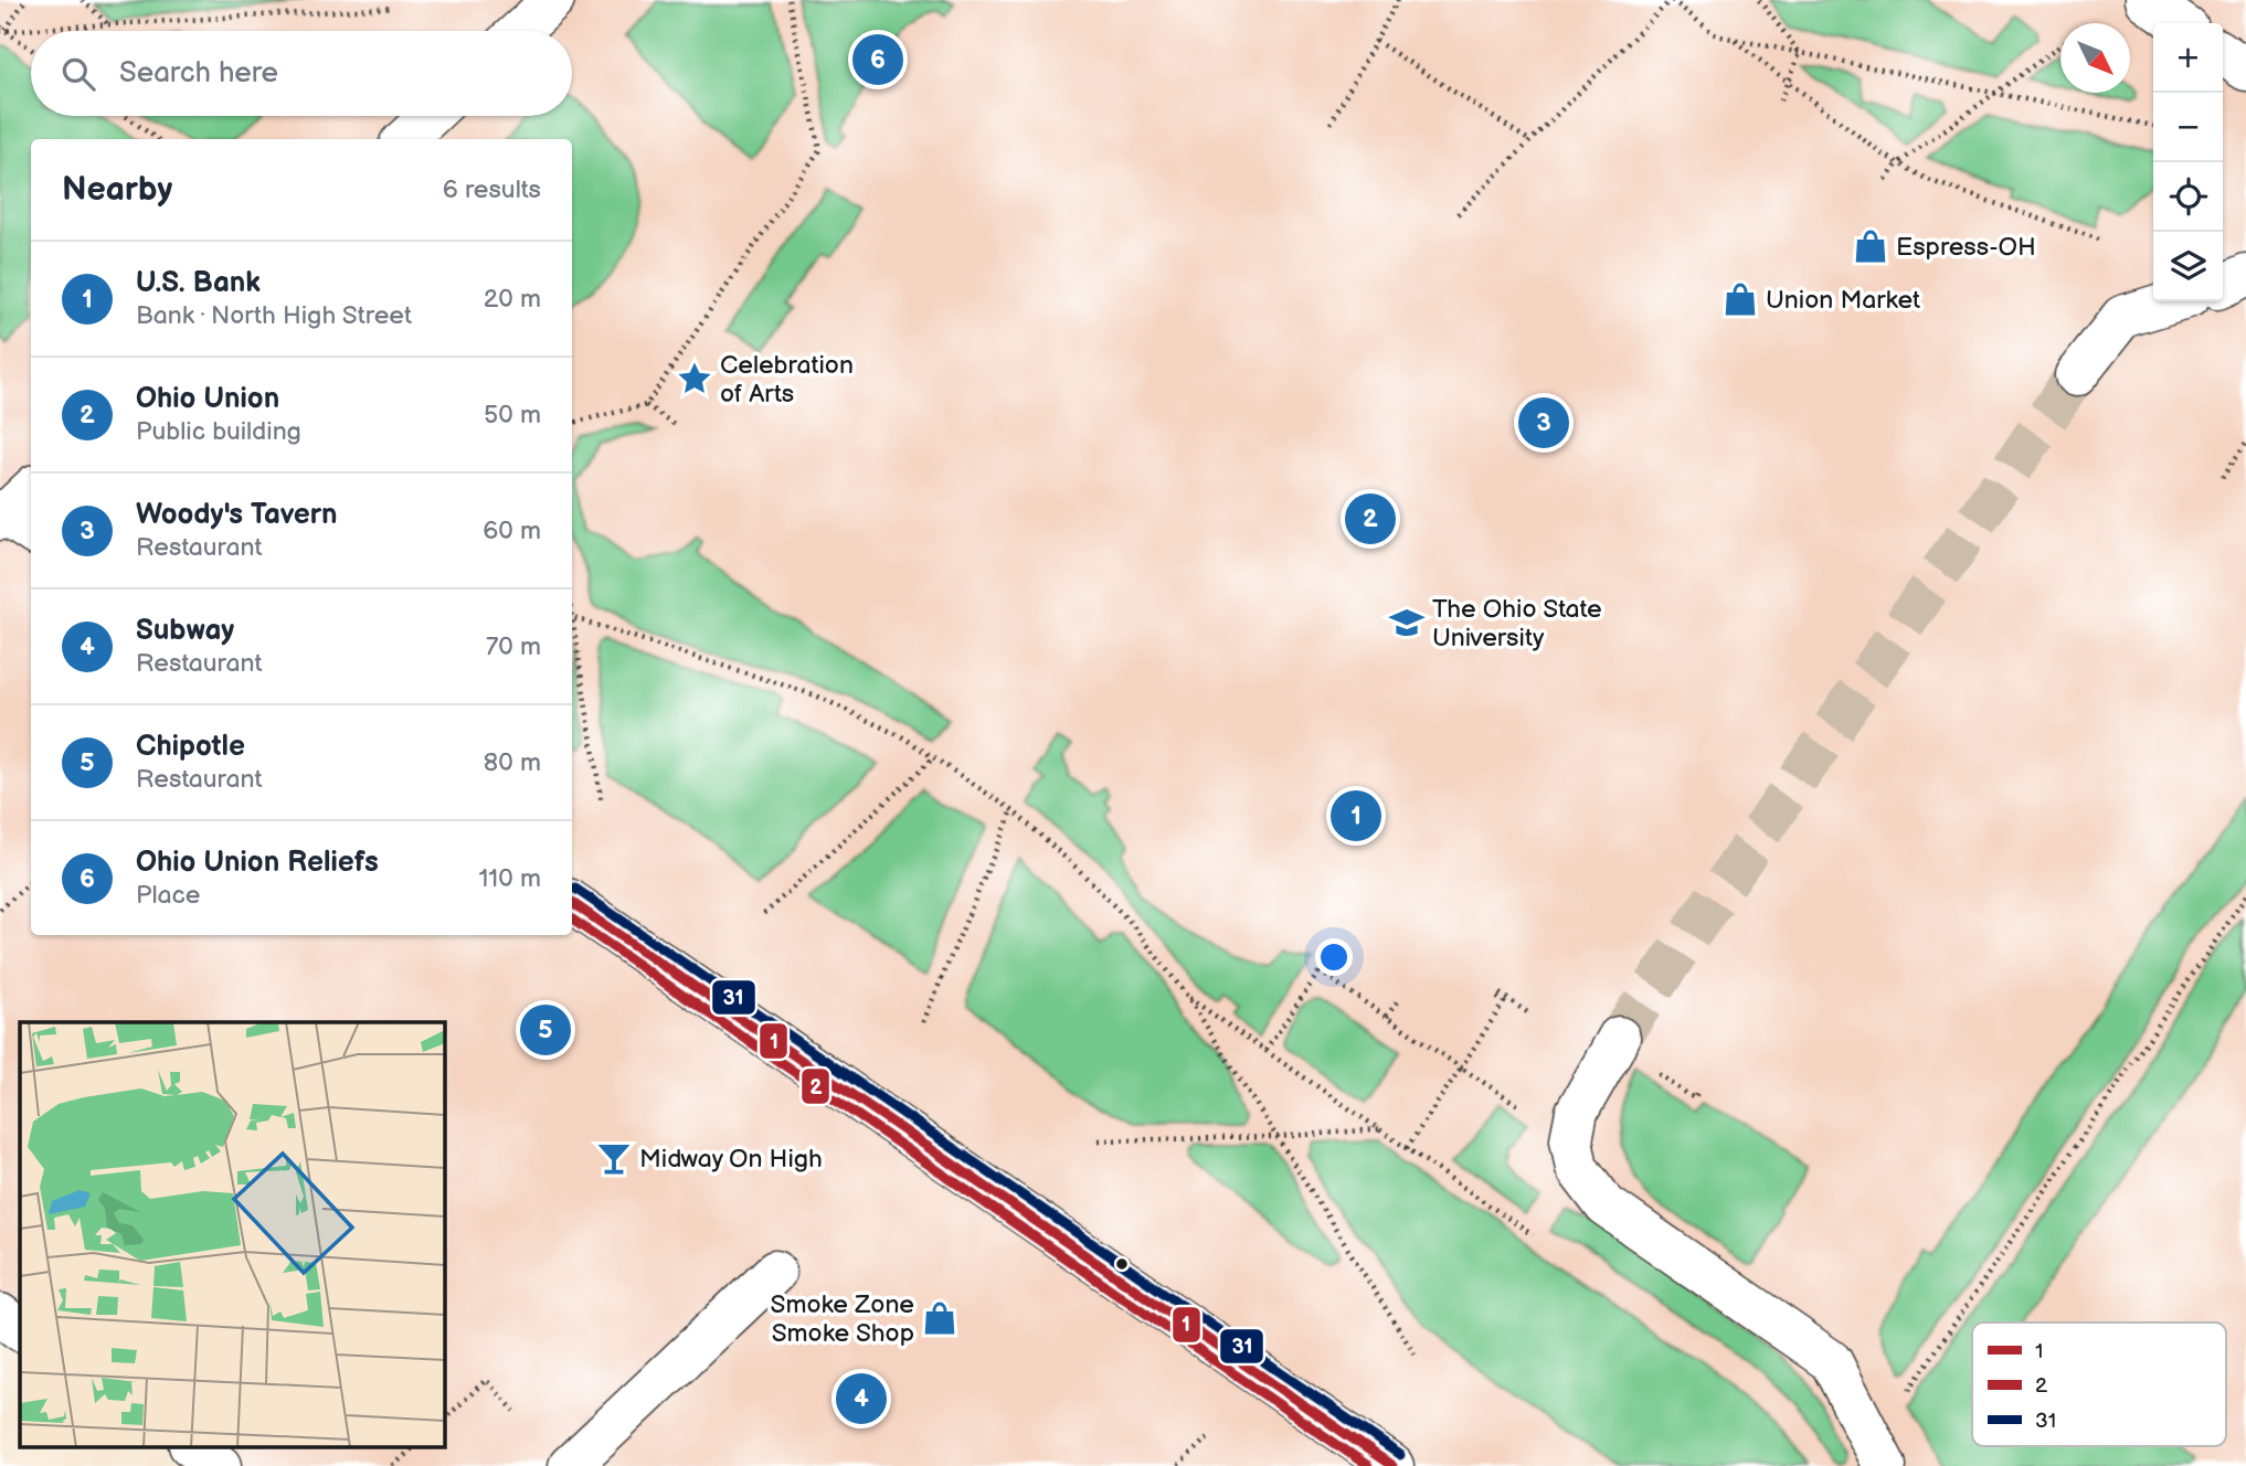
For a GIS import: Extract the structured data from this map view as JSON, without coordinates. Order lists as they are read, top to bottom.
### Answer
{
  "places": {
    "shop": ["Espress-OH", "Union Market", "Smoke Zone Smoke Shop"],
    "place": ["Celebration of Arts"],
    "school or university": ["The Ohio State University"],
    "bar": ["Midway On High"]
  },
  "lines": ["transit line 31", "transit line 1", "transit line 2"],
  "legend": ["1", "2", "31"],
  "north": "bottom right",
  "page": {
    "map_buttons": ["+", "−"],
    "pins": [
      "6",
      "3",
      "2",
      "1",
      "5",
      "4"
    ],
    "search": "Search here",
    "heading": ["Nearby", "6 results"],
    "list": [
      {
        "mark": "1",
        "name": "U.S. Bank",
        "note": "Bank · North High Street",
        "value": "20 m"
      },
      {
        "mark": "2",
        "name": "Ohio Union",
        "note": "Public building",
        "value": "50 m"
      },
      {
        "mark": "3",
        "name": "Woody's Tavern",
        "note": "Restaurant",
        "value": "60 m"
      },
      {
        "mark": "4",
        "name": "Subway",
        "note": "Restaurant",
        "value": "70 m"
      },
      {
        "mark": "5",
        "name": "Chipotle",
        "note": "Restaurant",
        "value": "80 m"
      },
      {
        "mark": "6",
        "name": "Ohio Union Reliefs",
        "note": "Place",
        "value": "110 m"
      }
    ]
  }
}
